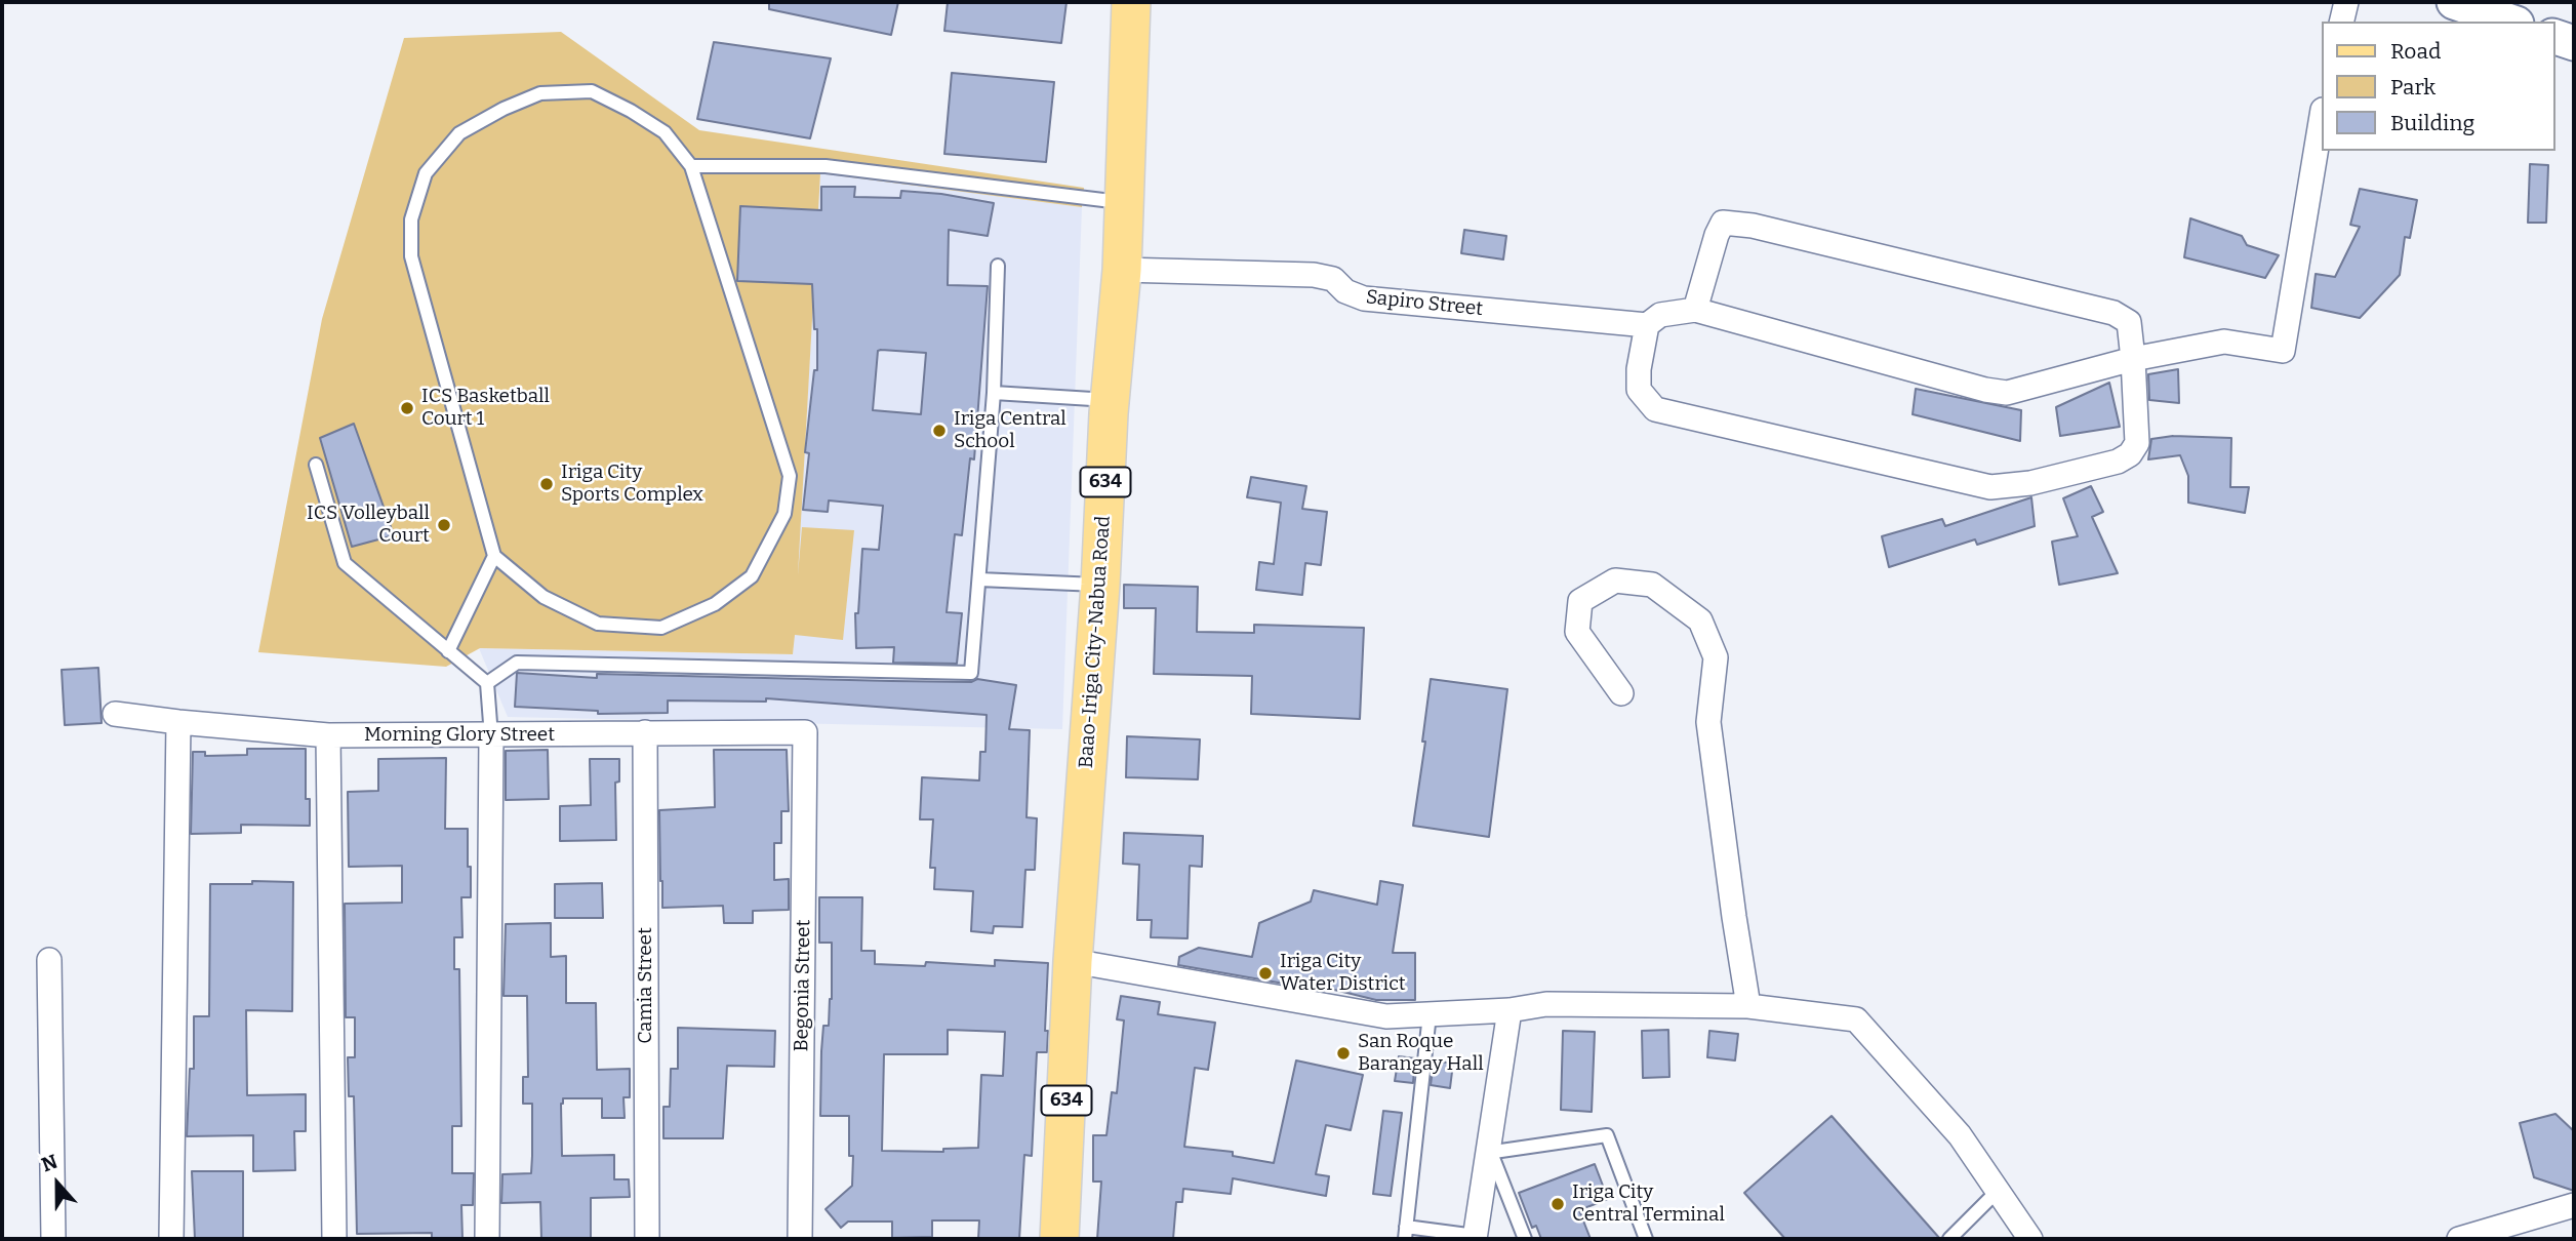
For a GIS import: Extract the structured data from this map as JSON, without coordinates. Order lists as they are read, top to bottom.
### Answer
{
  "streets": {
    "main road": ["634", "Baao-Iriga City-Nabua Road"],
    "street": [
      "Sapiro Street",
      "Morning Glory Street",
      "Camia Street",
      "Begonia Street"
    ]
  },
  "crossings": [
    ["Sapiro Street", "Baao-Iriga City-Nabua Road"],
    ["Morning Glory Street", "Camia Street"],
    ["Morning Glory Street", "Begonia Street"]
  ],
  "places": [
    "ICS Basketball Court 1",
    "Iriga Central School",
    "Iriga City Sports Complex",
    "ICS Volleyball Court",
    "Iriga City Water District",
    "San Roque Barangay Hall",
    "Iriga City Central Terminal"
  ],
  "legend": ["Road", "Park", "Building"],
  "north": "top"
}
